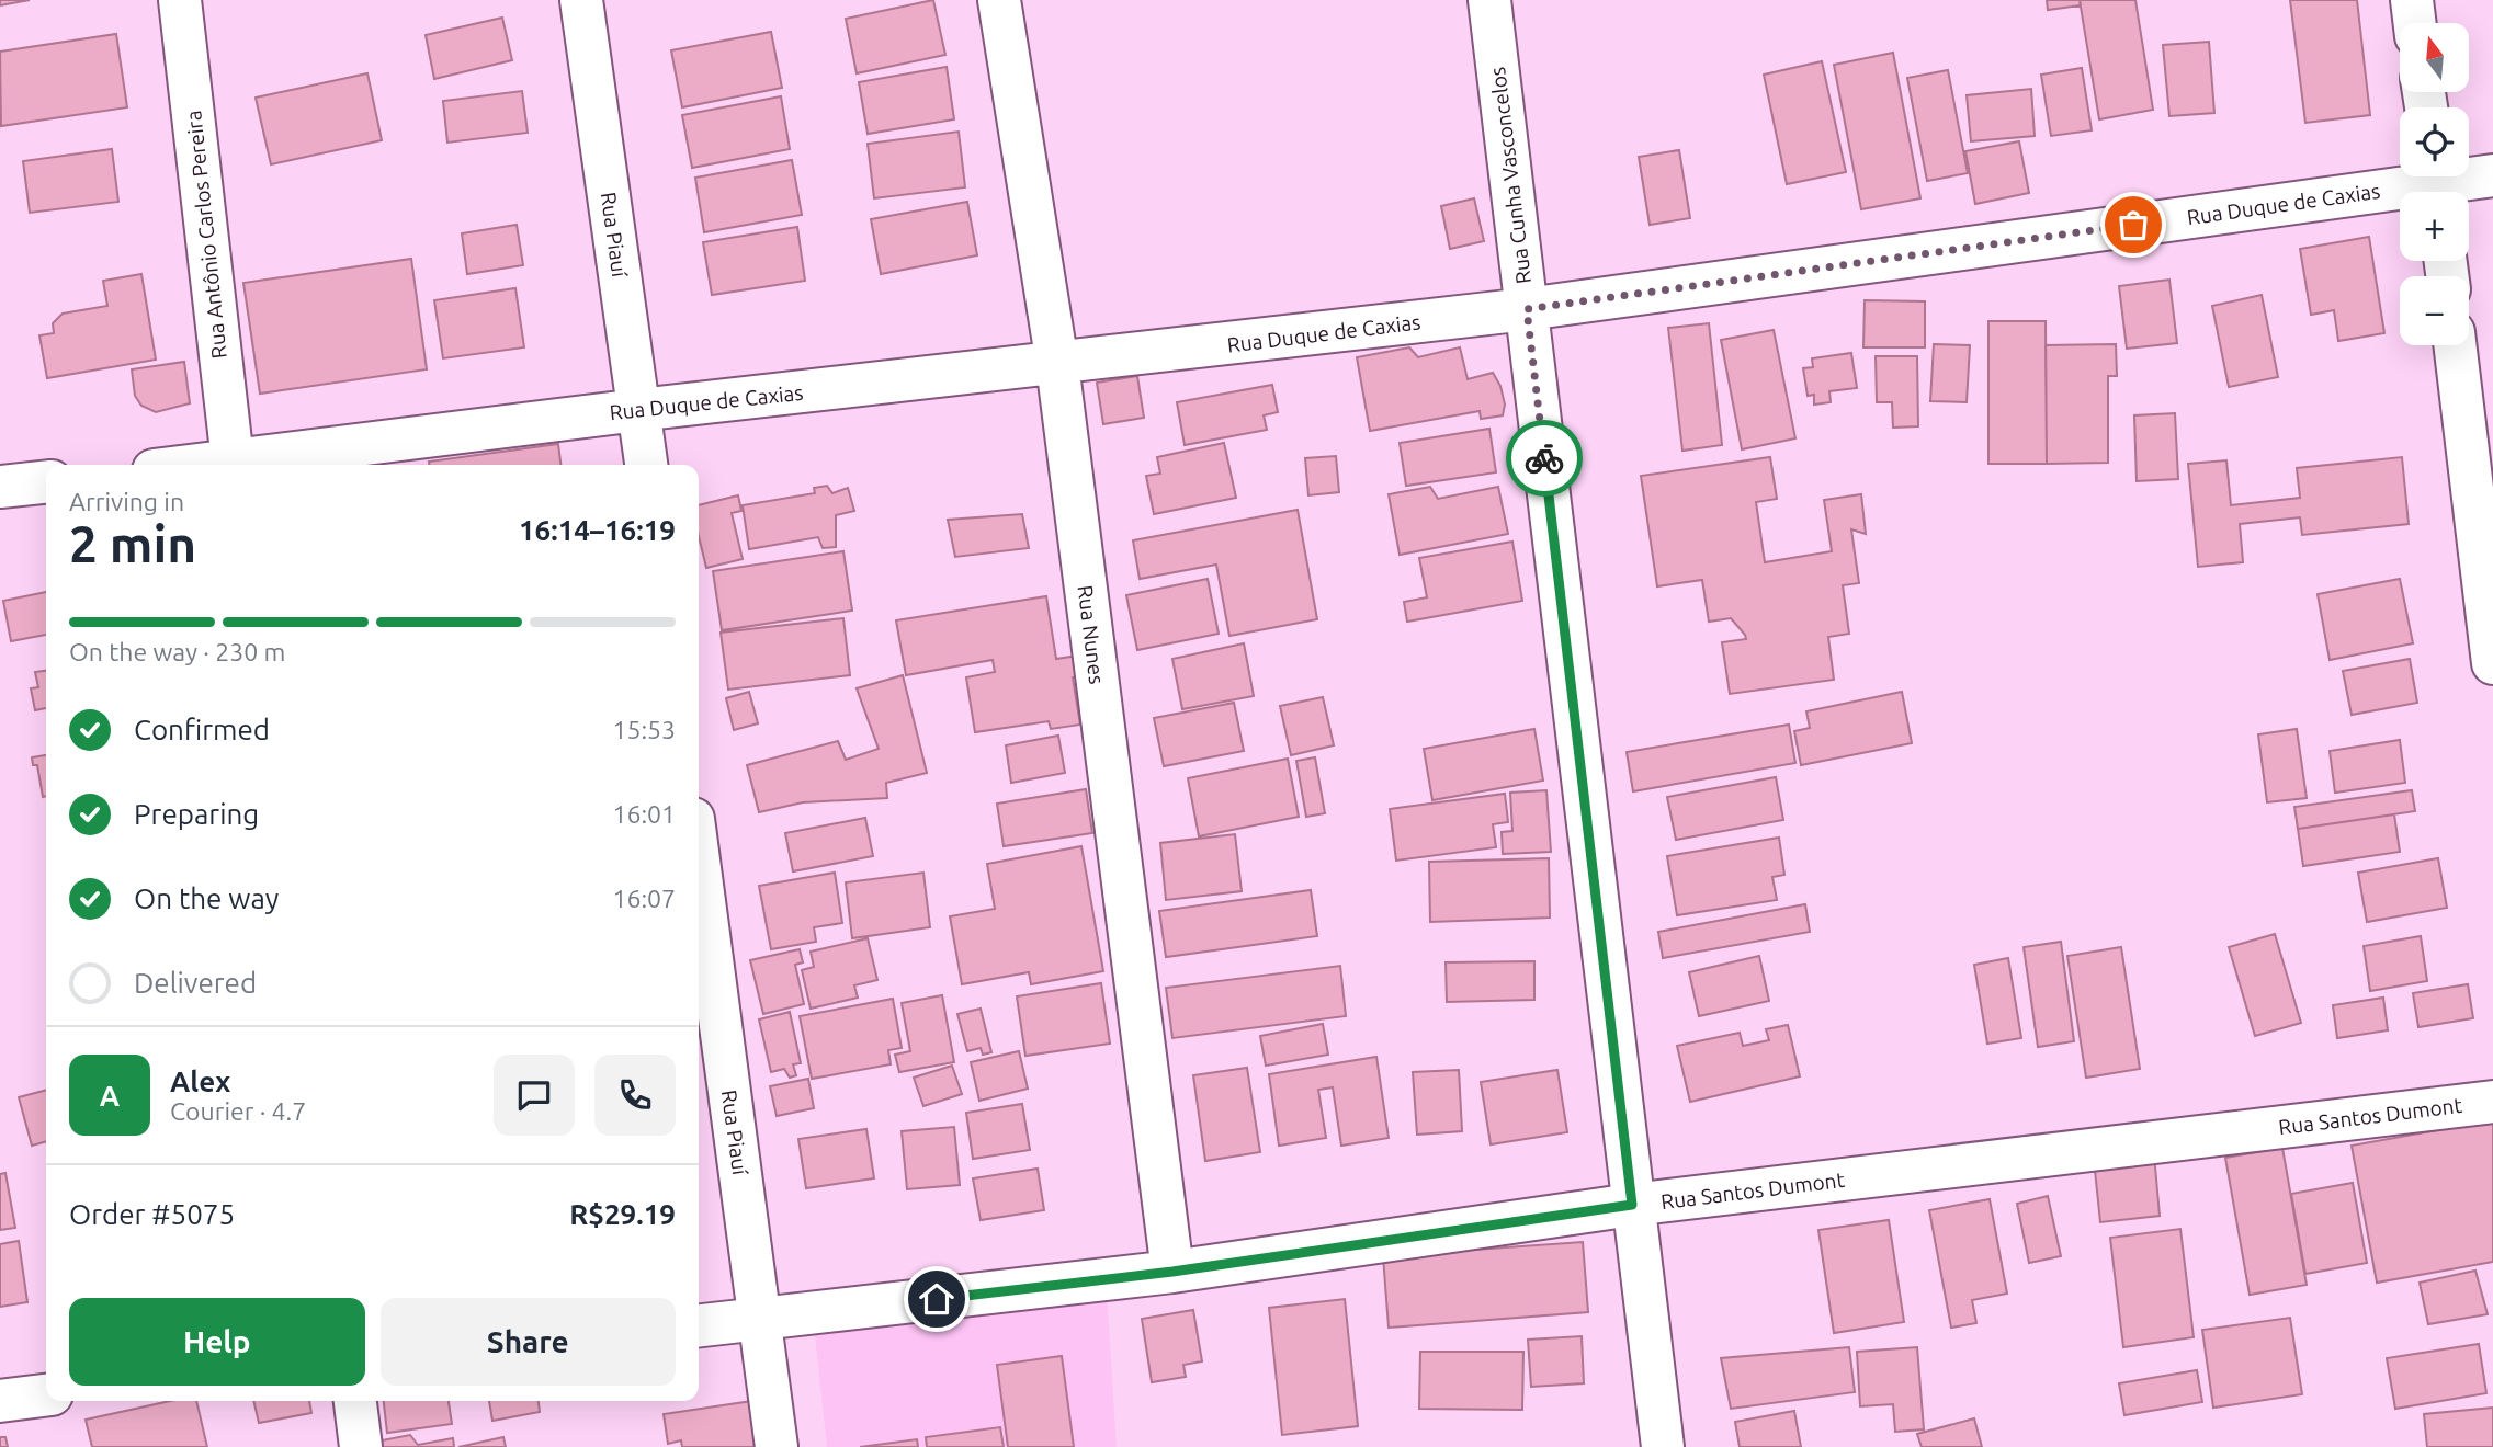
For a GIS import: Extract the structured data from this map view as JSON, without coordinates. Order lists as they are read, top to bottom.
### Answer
{
  "streets": {
    "street": [
      "Rua Cunha Vasconcelos",
      "Rua Duque de Caxias",
      "Rua Antônio Carlos Pereira",
      "Rua Piauí",
      "Rua Nunes",
      "Rua Santos Dumont"
    ]
  },
  "crossings": [
    ["Rua Cunha Vasconcelos", "Rua Duque de Caxias"],
    ["Rua Cunha Vasconcelos", "Rua Santos Dumont"],
    ["Rua Duque de Caxias", "Rua Piauí"],
    ["Rua Duque de Caxias", "Rua Nunes"],
    ["Rua Piauí", "Rua Santos Dumont"],
    ["Rua Nunes", "Rua Santos Dumont"]
  ],
  "north": "top",
  "page": {
    "map_buttons": ["+", "−"],
    "heading": ["2 min", "Arriving in", "16:14–16:19"],
    "panel": [
      "Alex",
      "Courier · 4.7",
      "Order #5075",
      "R$29.19"
    ],
    "bar": "On the way · 230 m",
    "list": [
      ["Confirmed", "15:53"],
      ["Preparing", "16:01"],
      ["On the way", "16:07"],
      "Delivered"
    ],
    "round": "A",
    "buttons": ["Help", "Share"]
  }
}
